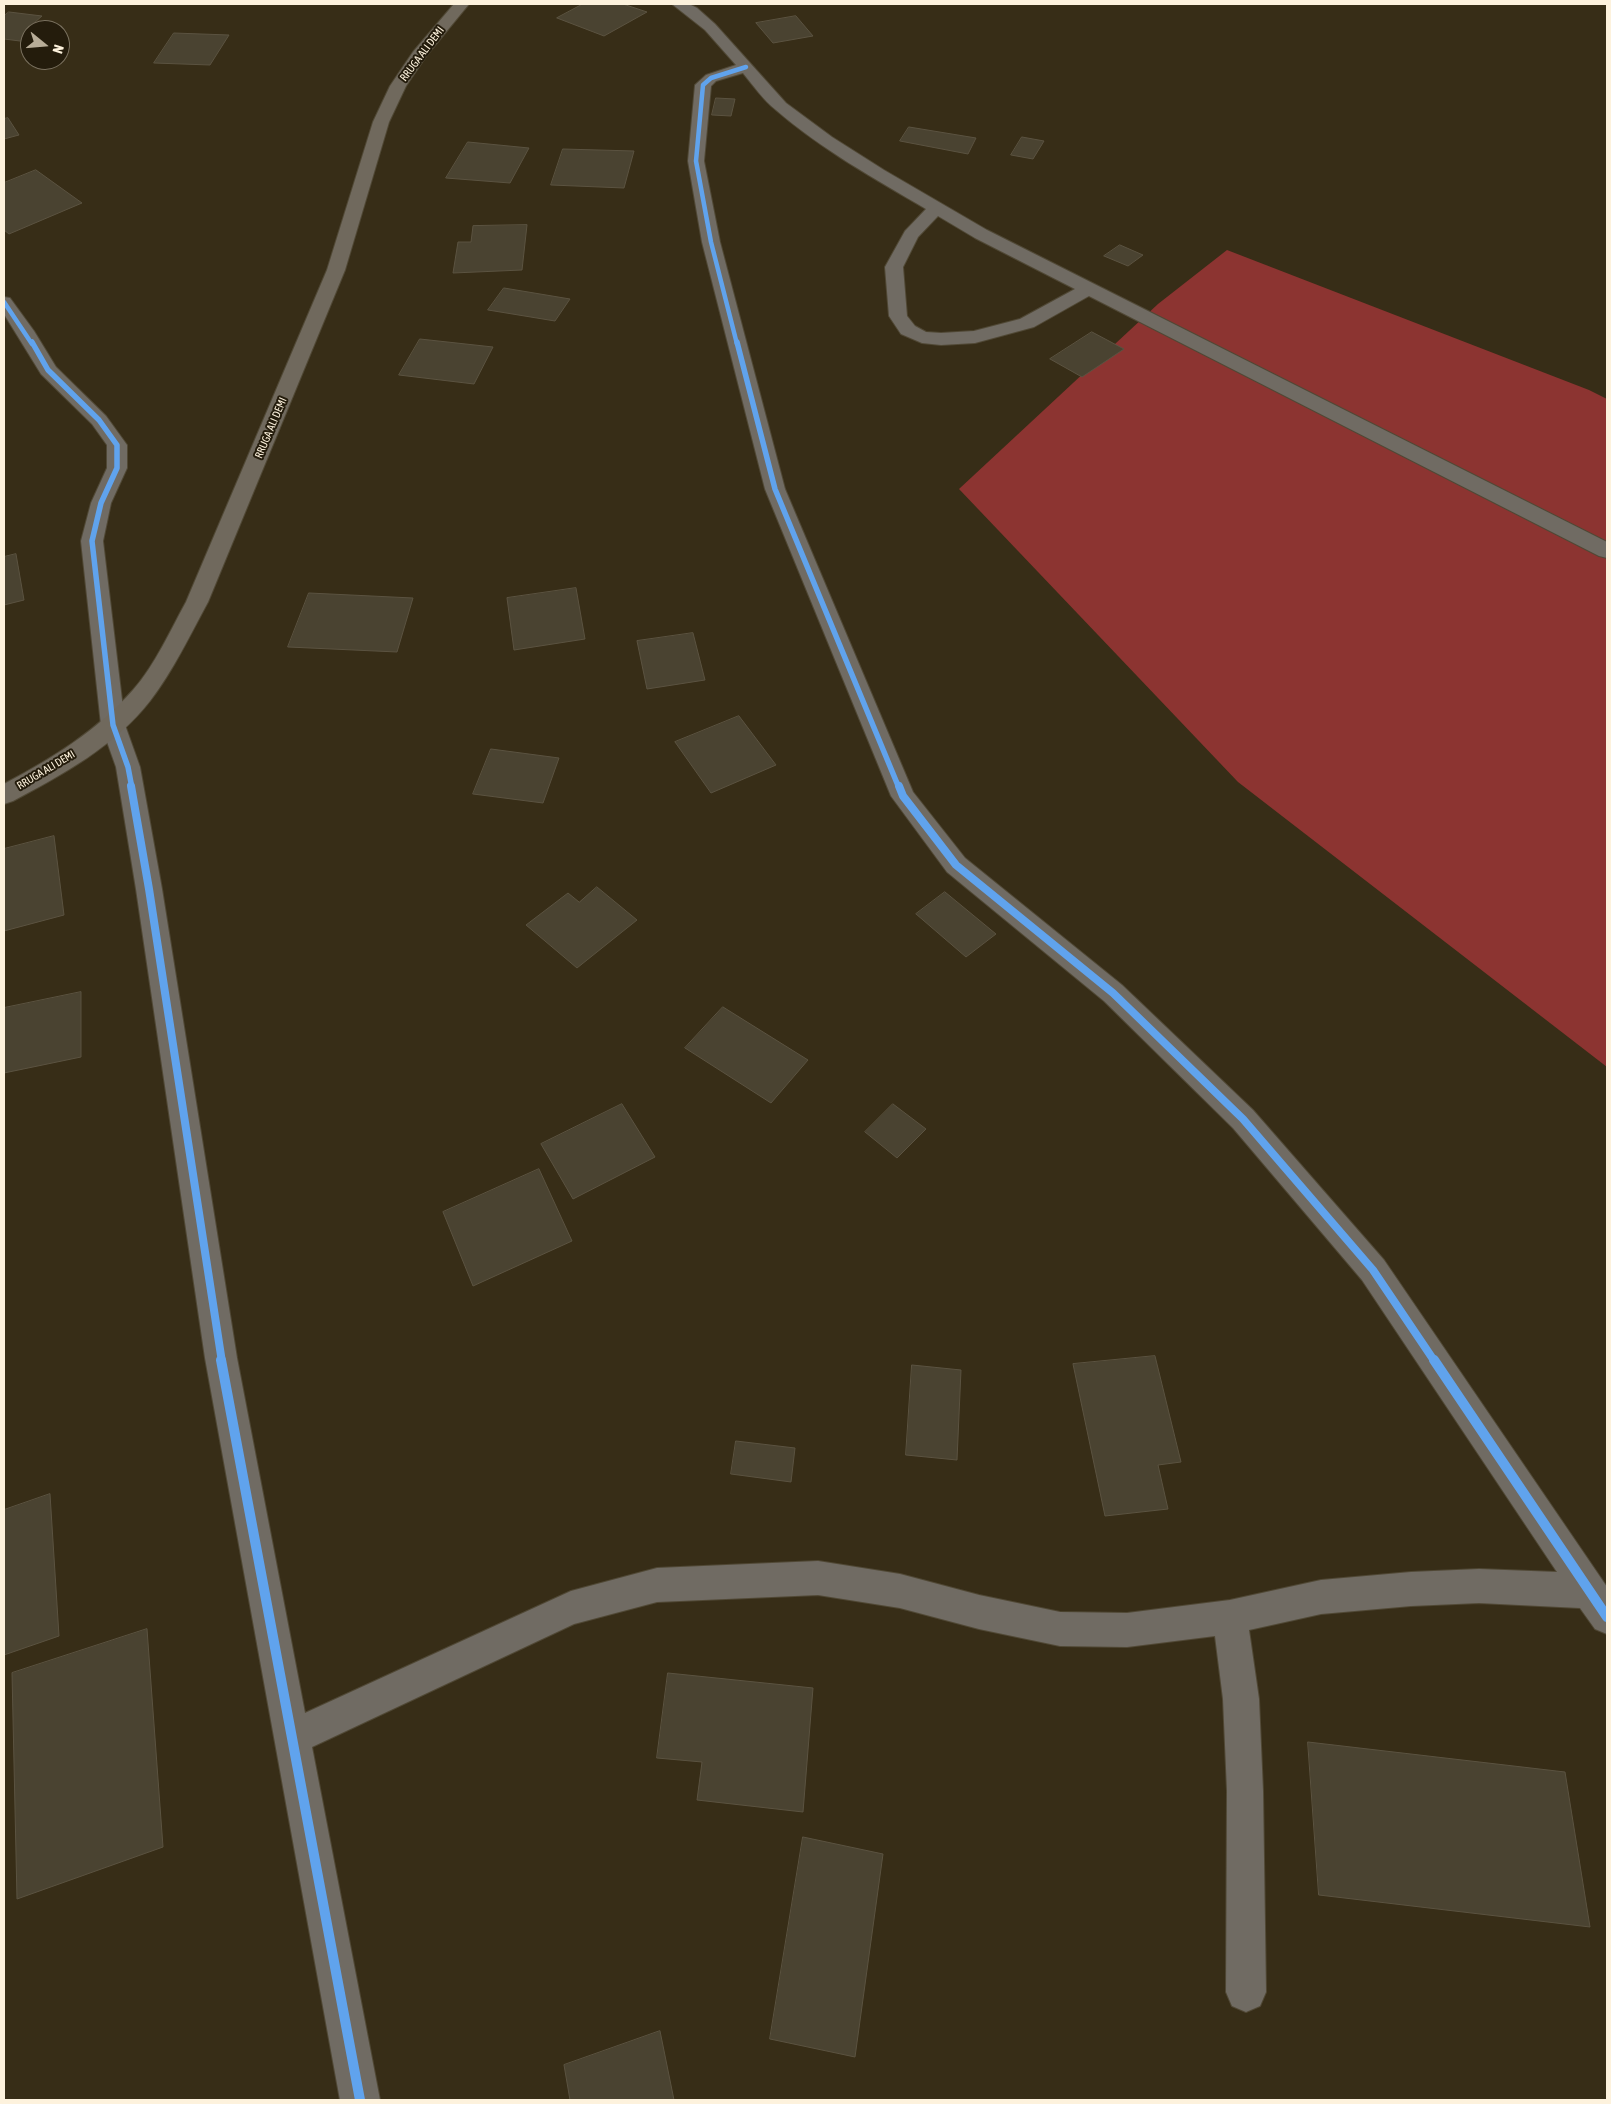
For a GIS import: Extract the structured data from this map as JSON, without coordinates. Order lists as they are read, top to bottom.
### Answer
{
  "streets": {
    "main road": ["RRUGA ALI DEMI"]
  },
  "north": "right"
}
